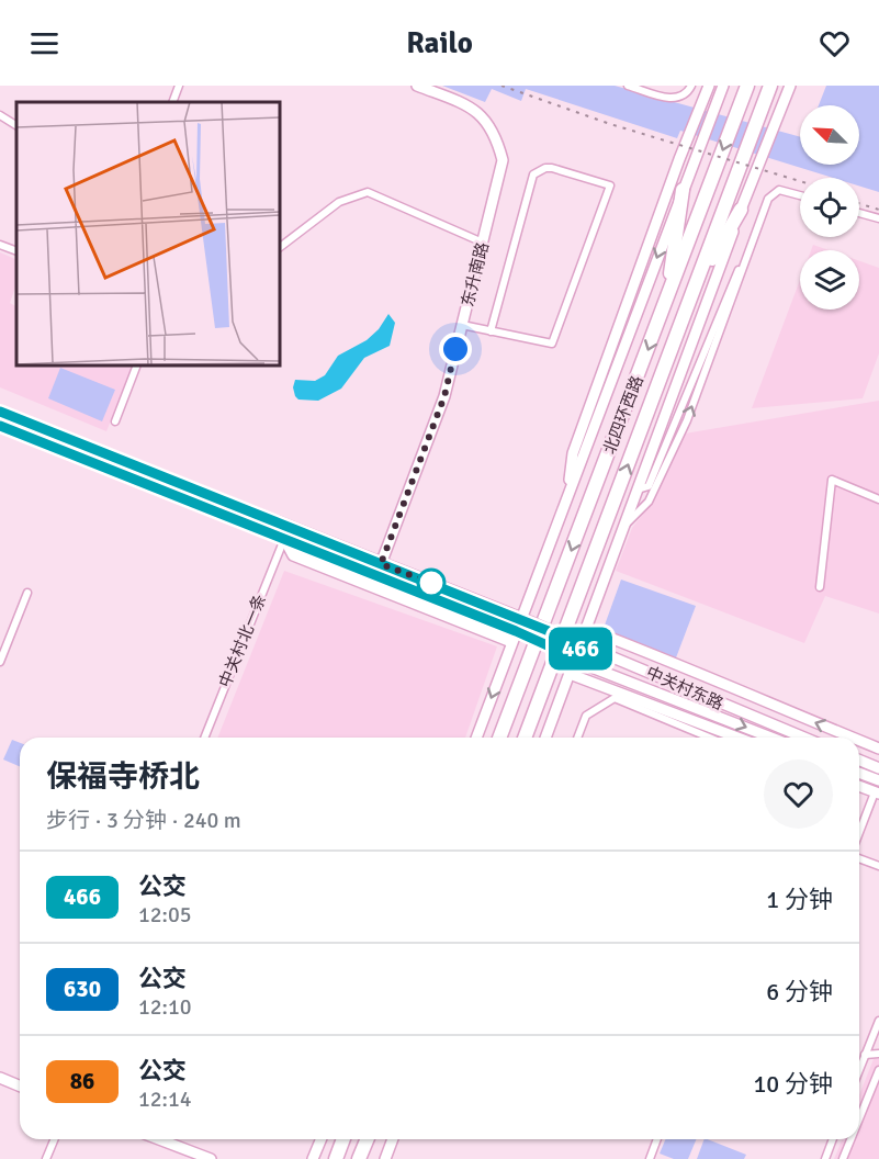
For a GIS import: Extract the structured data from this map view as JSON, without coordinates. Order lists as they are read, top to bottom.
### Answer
{
  "streets": {
    "highway": ["北四环西路"],
    "street": ["东升南路", "中关村北一条", "中关村东路"]
  },
  "crossings": [
    ["东升南路", "中关村东路"],
    ["北四环西路", "中关村东路"],
    ["中关村北一条", "中关村东路"]
  ],
  "lines": ["bus line 466"],
  "north": "top left",
  "page": {
    "header": "Railo",
    "on_map": "466",
    "heading": ["保福寺桥北", "步行 · 3 分钟 · 240 m"],
    "list": [
      {
        "mark": "466",
        "name": "公交",
        "note": "12:05",
        "value": "1 分钟"
      },
      {
        "mark": "630",
        "name": "公交",
        "note": "12:10",
        "value": "6 分钟"
      },
      {
        "mark": "86",
        "name": "公交",
        "note": "12:14",
        "value": "10 分钟"
      }
    ]
  }
}
